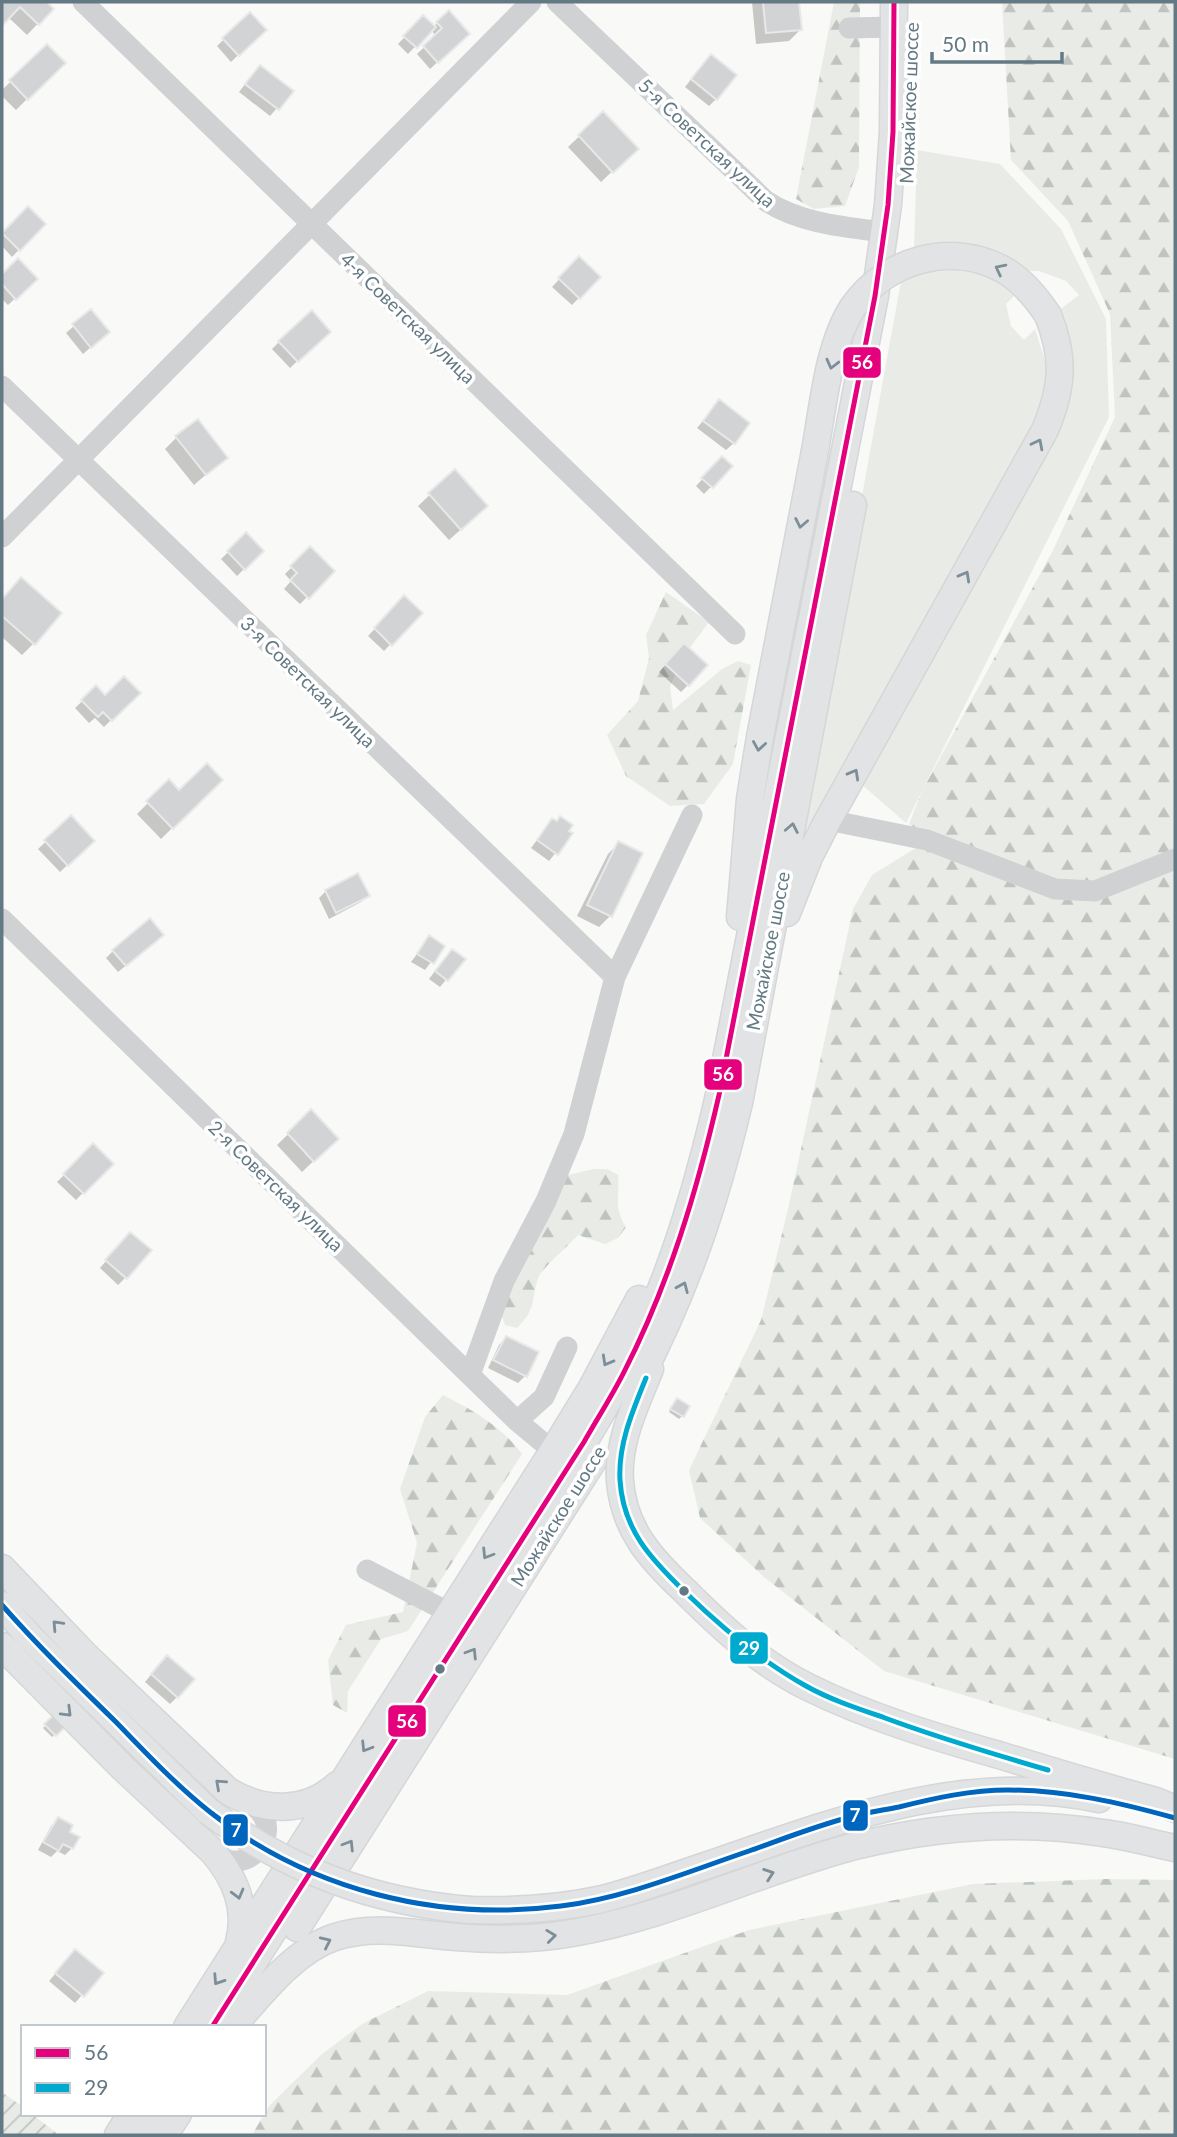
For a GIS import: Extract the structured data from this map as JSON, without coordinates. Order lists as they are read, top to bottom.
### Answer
{
  "streets": {
    "main road": ["Можайское шоссе"],
    "street": [
      "5-я Советская улица",
      "4-я Советская улица",
      "3-я Советская улица",
      "2-я Советская улица"
    ]
  },
  "crossings": [
    ["Можайское шоссе", "5-я Советская улица"]
  ],
  "lines": ["transit line 56", "transit line 29", "transit line 7"],
  "legend": ["56", "29"],
  "scale_bar": "50 m"
}
